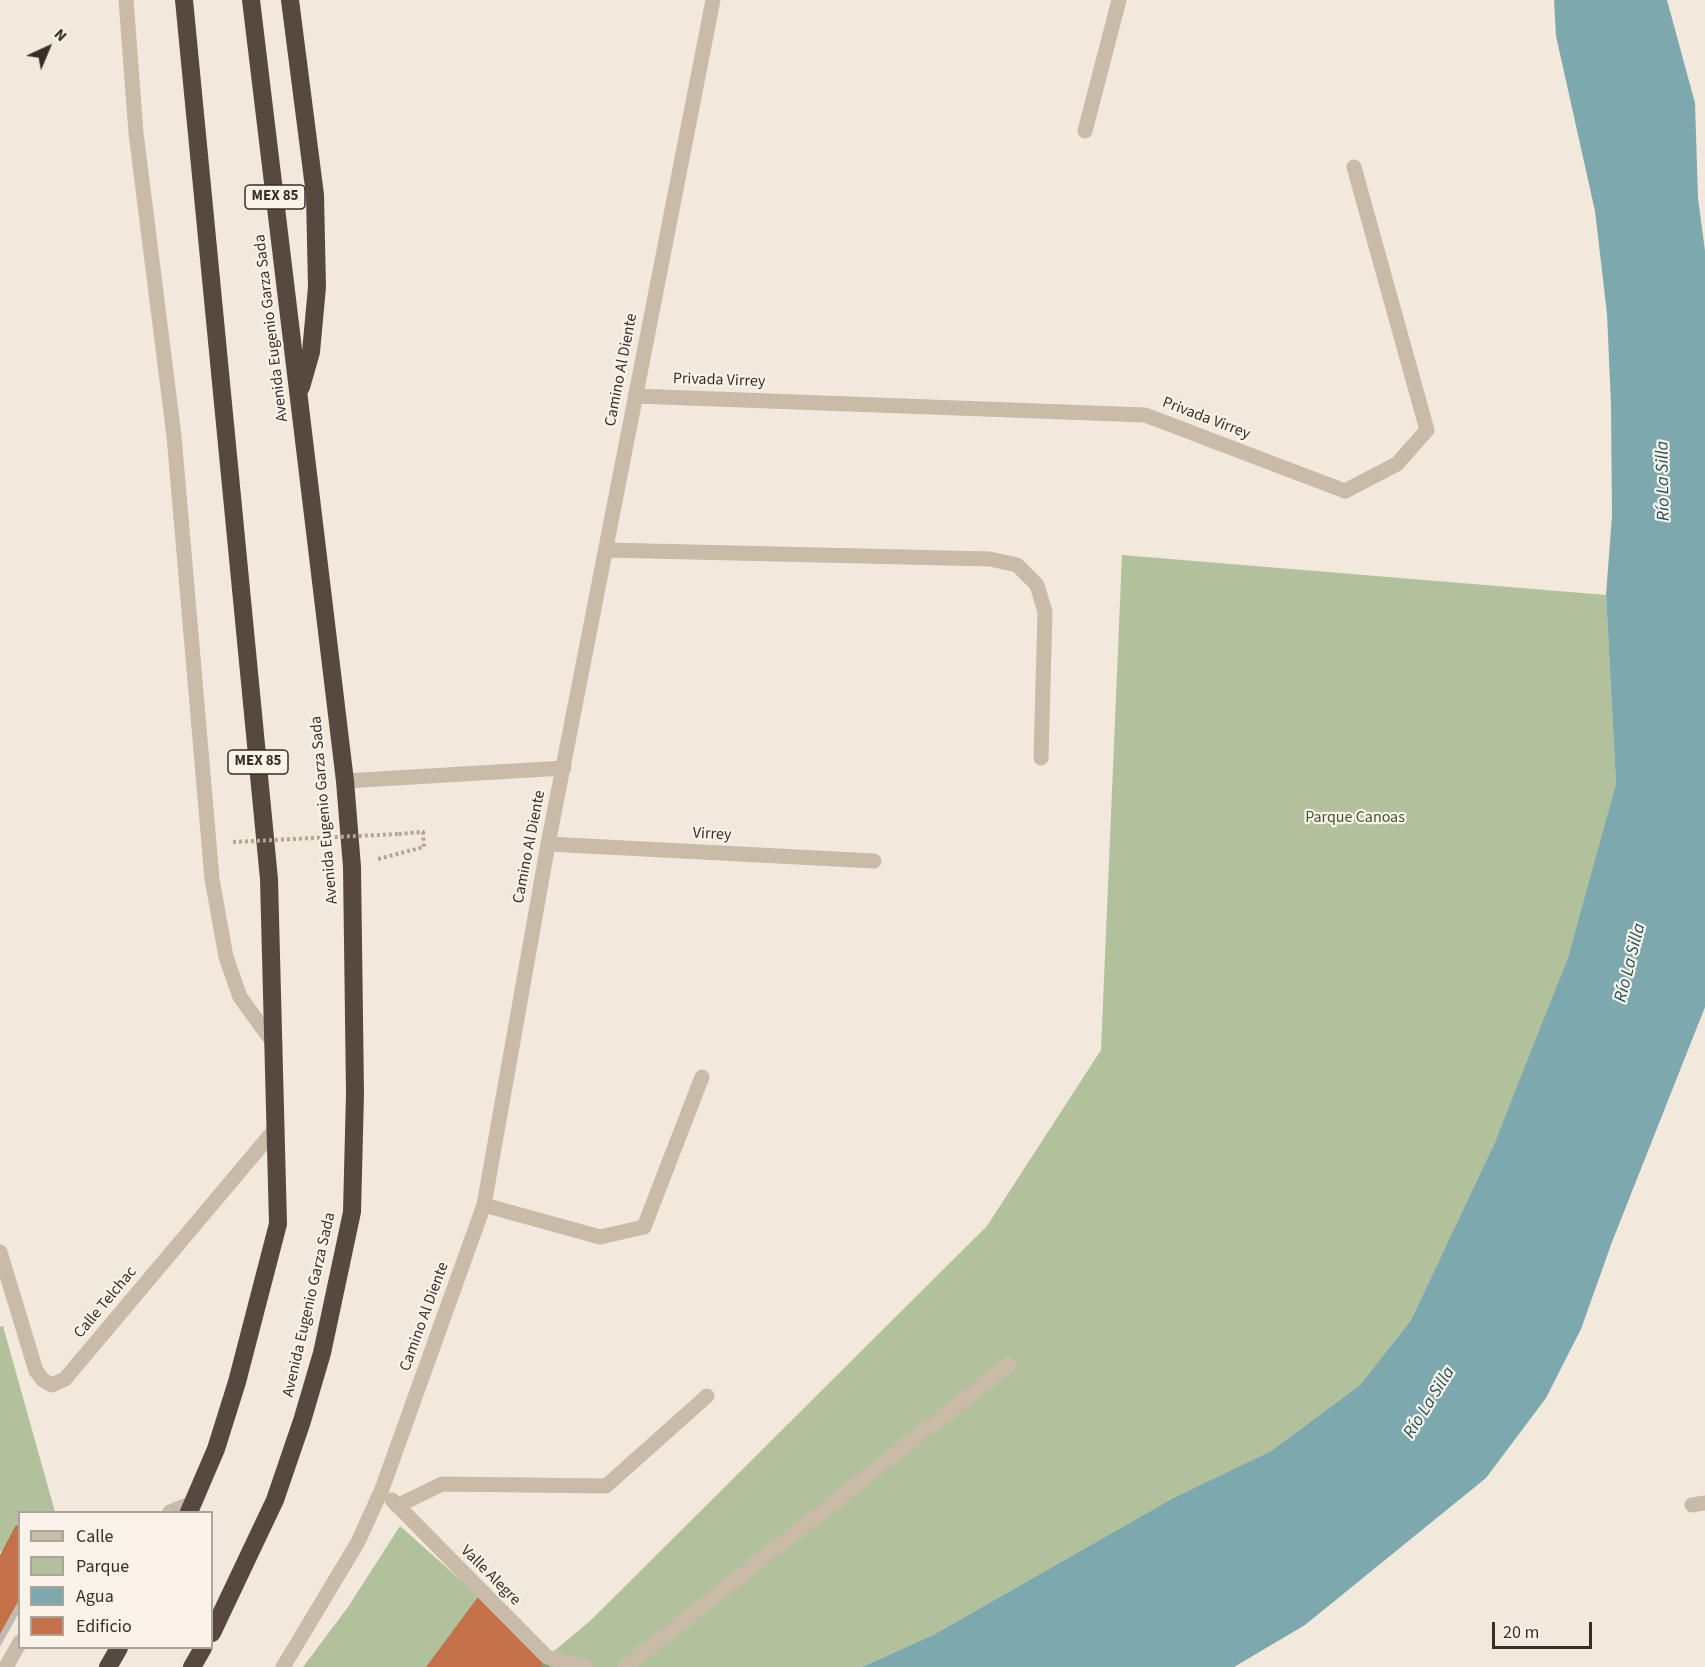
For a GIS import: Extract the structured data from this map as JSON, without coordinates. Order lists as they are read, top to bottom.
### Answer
{
  "streets": {
    "highway": ["MEX 85", "Avenida Eugenio Garza Sada"],
    "street": [
      "Camino Al Diente",
      "Privada Virrey",
      "Virrey",
      "Calle Telchac",
      "Valle Alegre"
    ]
  },
  "crossings": [
    ["MEX 85", "Calle Telchac"],
    ["Camino Al Diente", "Privada Virrey"],
    ["Camino Al Diente", "Virrey"],
    ["Camino Al Diente", "Valle Alegre"]
  ],
  "water": ["Río La Silla"],
  "parks": ["Parque Canoas"],
  "legend": [
    "Calle",
    "Parque",
    "Agua",
    "Edificio"
  ],
  "scale_bar": "20 m",
  "north": "top right"
}
